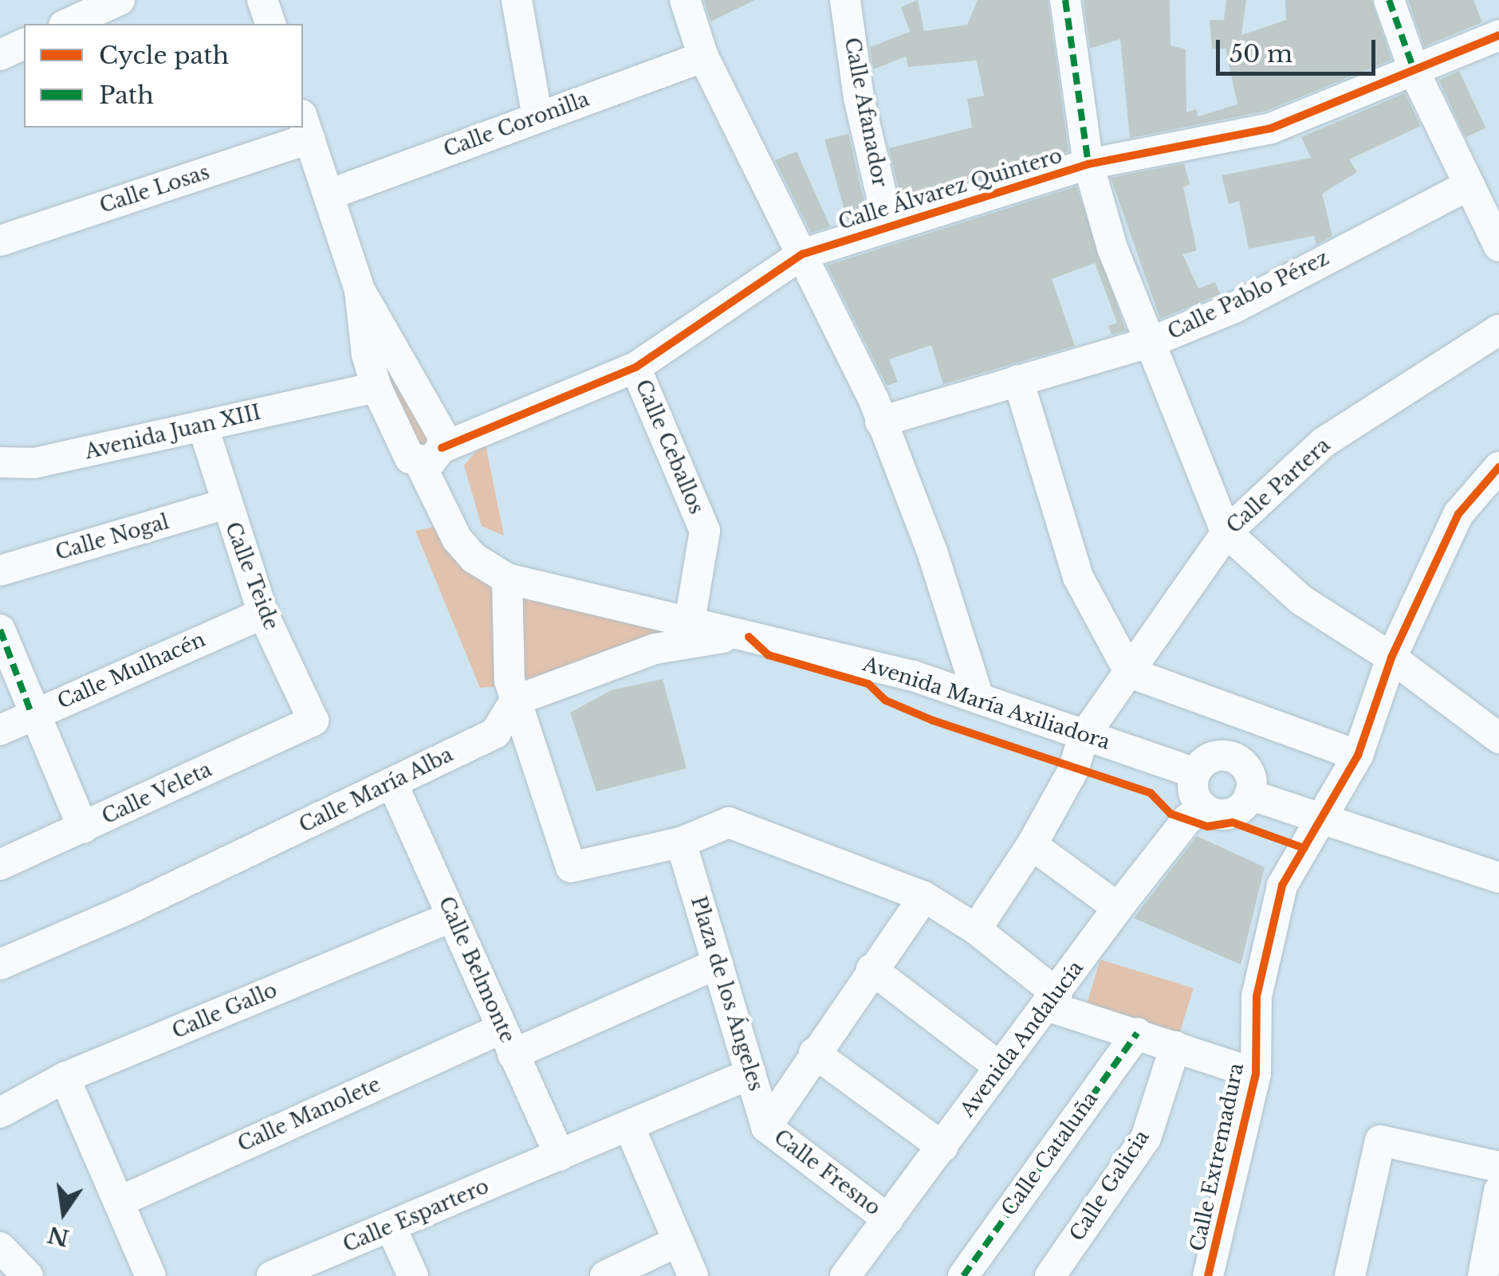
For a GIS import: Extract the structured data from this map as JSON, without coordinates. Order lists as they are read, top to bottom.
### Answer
{
  "streets": {
    "street": [
      "Calle Afanador",
      "Calle Coronilla",
      "Calle Losas",
      "Calle Álvarez Quintero",
      "Calle Pablo Pérez",
      "Avenida Juan XIII",
      "Calle Ceballos",
      "Calle Partera",
      "Calle Nogal",
      "Calle Teide",
      "Calle Mulhacén",
      "Avenida María Axiliadora",
      "Calle María Alba",
      "Calle Veleta",
      "Calle Belmonte",
      "Plaza de los Ángeles",
      "Calle Gallo",
      "Avenida Andalucía",
      "Calle Manolete",
      "Calle Cataluña",
      "Calle Extremadura",
      "Calle Fresno",
      "Calle Galicia",
      "Calle Espartero"
    ]
  },
  "crossings": [
    ["Calle Afanador", "Calle Álvarez Quintero"],
    ["Calle Álvarez Quintero", "Calle Ceballos"],
    ["Calle Álvarez Quintero", "Avenida María Axiliadora"],
    ["Avenida Juan XIII", "Calle Teide"],
    ["Calle Ceballos", "Avenida María Axiliadora"],
    ["Calle Partera", "Avenida María Axiliadora"],
    ["Calle Nogal", "Calle Teide"],
    ["Calle Teide", "Calle Mulhacén"],
    ["Calle Teide", "Calle Veleta"],
    ["Avenida María Axiliadora", "Avenida Andalucía"],
    ["Calle María Alba", "Calle Belmonte"],
    ["Calle Belmonte", "Calle Gallo"],
    ["Calle Belmonte", "Calle Manolete"],
    ["Calle Belmonte", "Calle Espartero"],
    ["Plaza de los Ángeles", "Calle Manolete"],
    ["Plaza de los Ángeles", "Calle Fresno"],
    ["Plaza de los Ángeles", "Calle Espartero"],
    ["Avenida Andalucía", "Calle Fresno"]
  ],
  "legend": ["Cycle path", "Path"],
  "scale_bar": "50 m",
  "north": "bottom"
}
